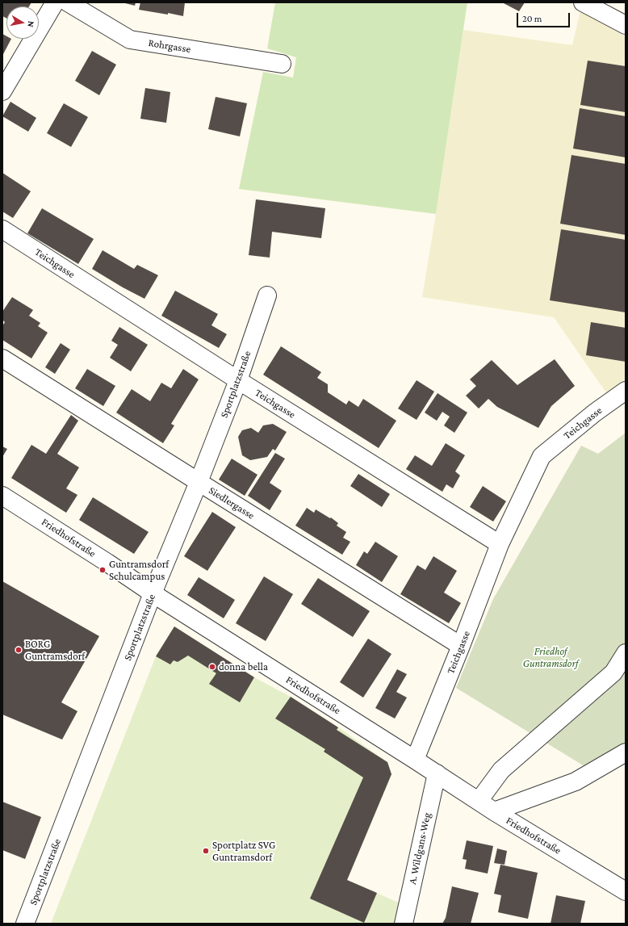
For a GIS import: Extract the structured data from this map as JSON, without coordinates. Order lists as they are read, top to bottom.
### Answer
{
  "streets": {
    "street": [
      "Rohrgasse",
      "Teichgasse",
      "Sportplatzstraße",
      "Siedlergasse",
      "Friedhofstraße",
      "A. Wildgans-Weg"
    ]
  },
  "crossings": [
    ["Teichgasse", "Sportplatzstraße"],
    ["Teichgasse", "Siedlergasse"],
    ["Teichgasse", "Friedhofstraße"],
    ["Sportplatzstraße", "Siedlergasse"],
    ["Sportplatzstraße", "Friedhofstraße"],
    ["Friedhofstraße", "A. Wildgans-Weg"]
  ],
  "parks": ["Friedhof Guntramsdorf"],
  "places": [
    "Guntramsdorf Schulcampus",
    "BORG Guntramsdorf",
    "donna bella",
    "Sportplatz SVG Guntramsdorf"
  ],
  "scale_bar": "20 m",
  "north": "right"
}
